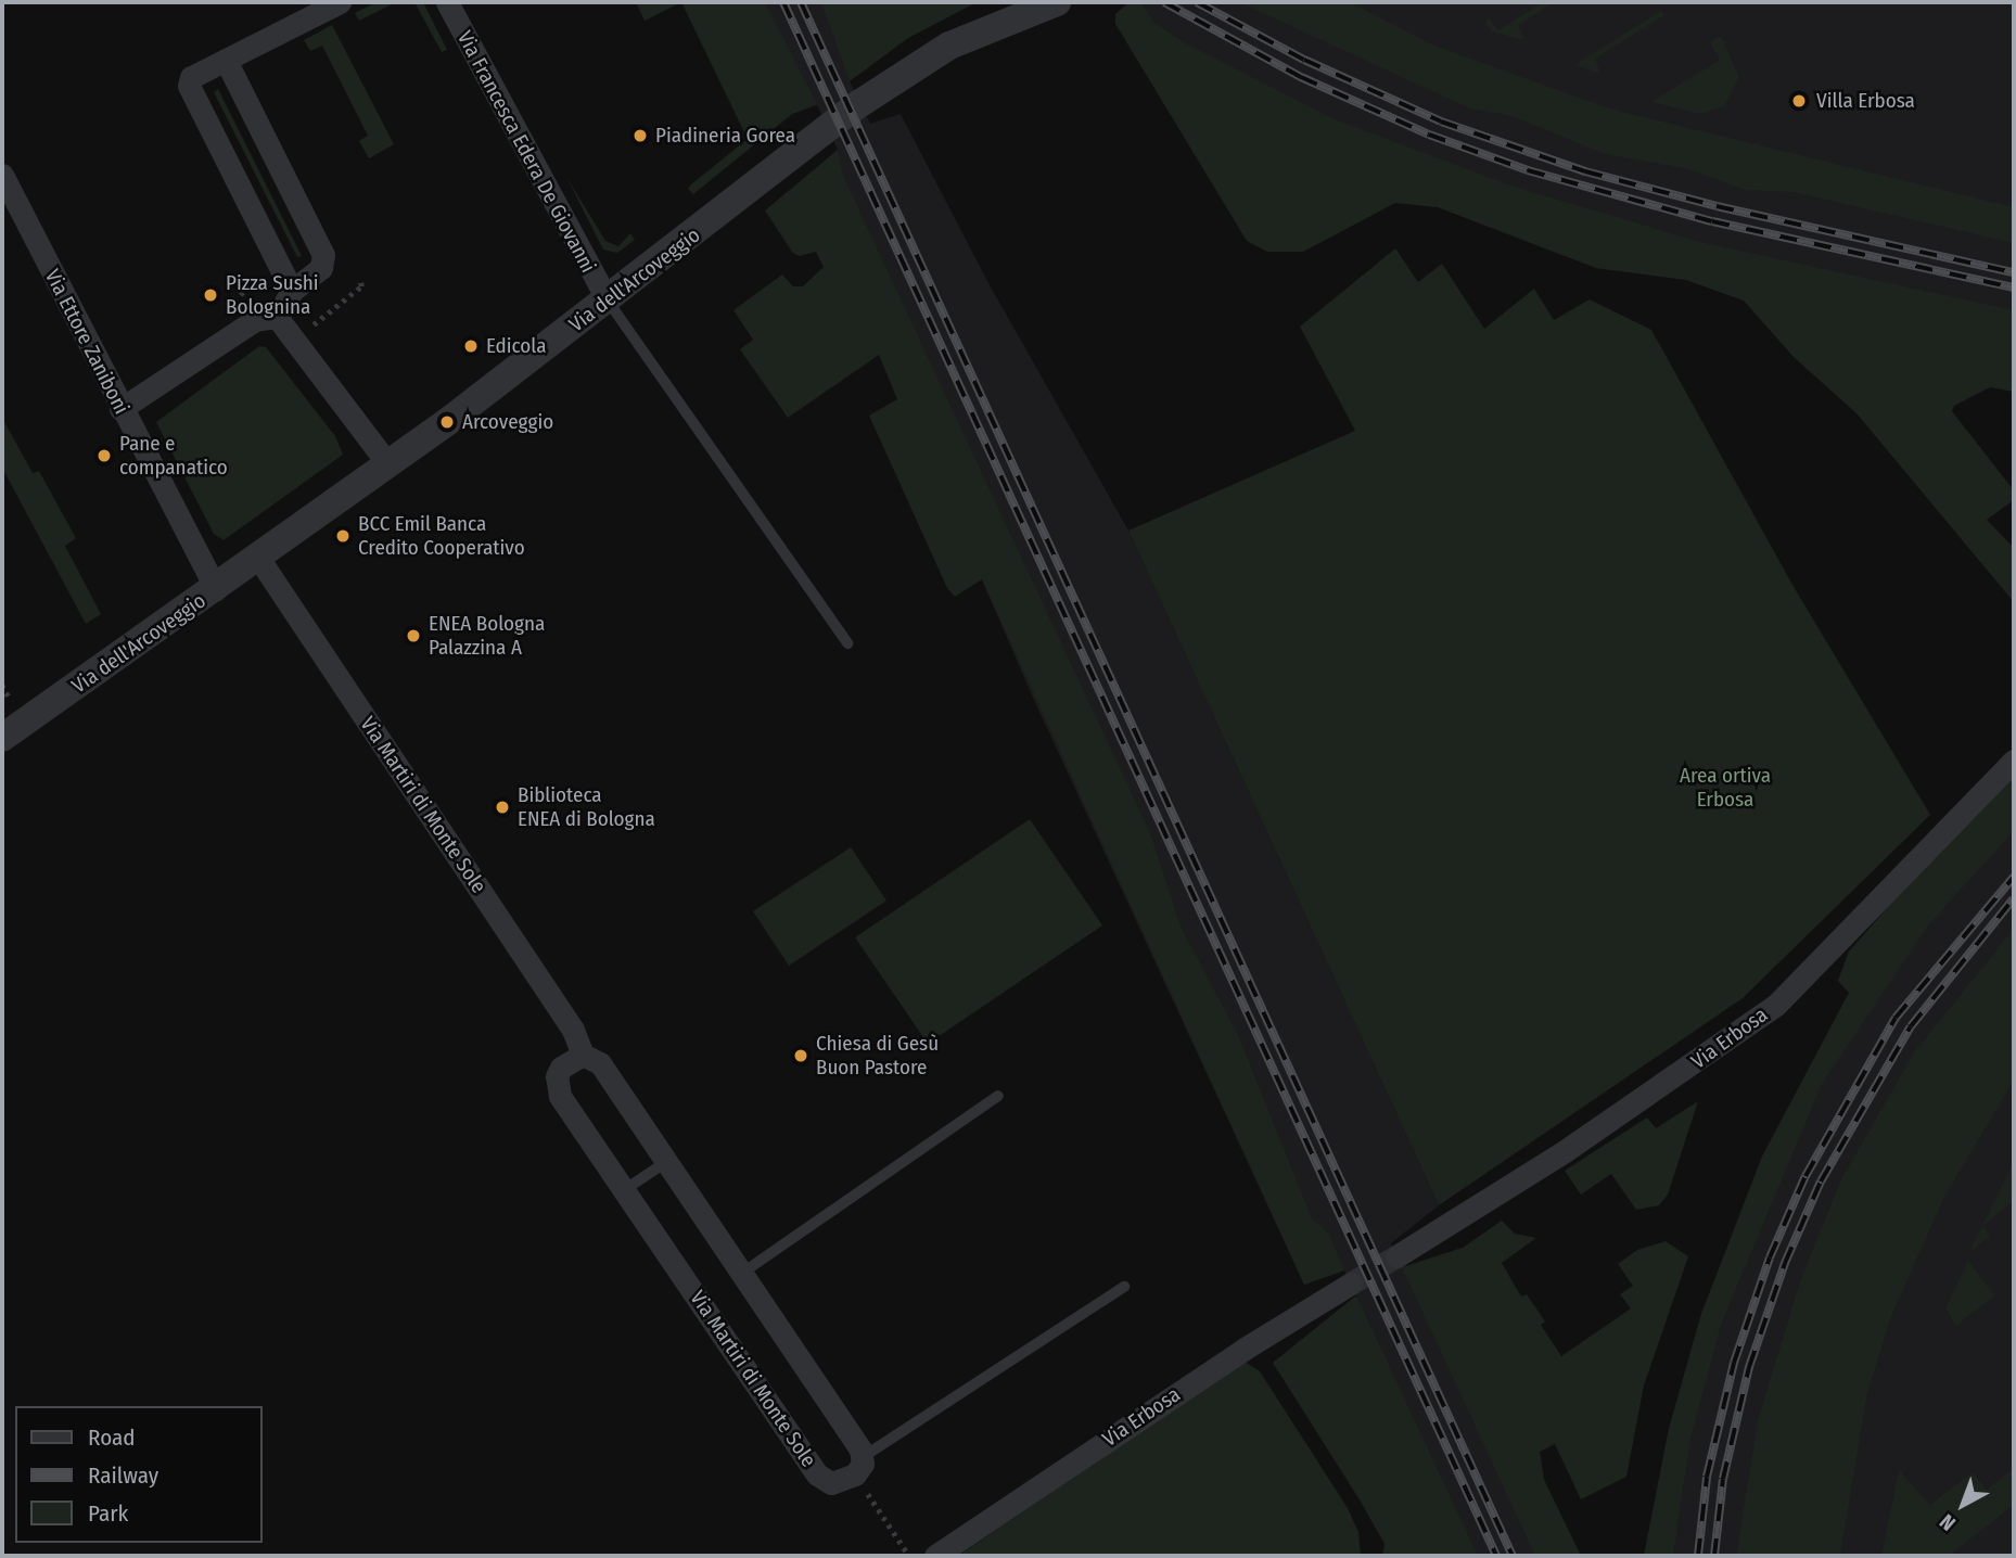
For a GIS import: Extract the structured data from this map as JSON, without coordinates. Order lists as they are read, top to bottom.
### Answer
{
  "streets": {
    "street": [
      "Via Francesca Edera De Giovanni",
      "Via dell'Arcoveggio",
      "Via Ettore Zaniboni",
      "Via Martiri di Monte Sole",
      "Via Erbosa"
    ]
  },
  "crossings": [
    ["Via Francesca Edera De Giovanni", "Via dell'Arcoveggio"],
    ["Via dell'Arcoveggio", "Via Ettore Zaniboni"],
    ["Via dell'Arcoveggio", "Via Martiri di Monte Sole"]
  ],
  "parks": ["Area ortiva Erbosa"],
  "places": [
    "Villa Erbosa",
    "Piadineria Gorea",
    "Pizza Sushi Bolognina",
    "Edicola",
    "Arcoveggio",
    "Pane e companatico",
    "BCC Emil Banca Credito Cooperativo",
    "ENEA Bologna Palazzina A",
    "Biblioteca ENEA di Bologna",
    "Chiesa di Gesù Buon Pastore"
  ],
  "legend": ["Road", "Railway", "Park"],
  "north": "bottom left"
}
